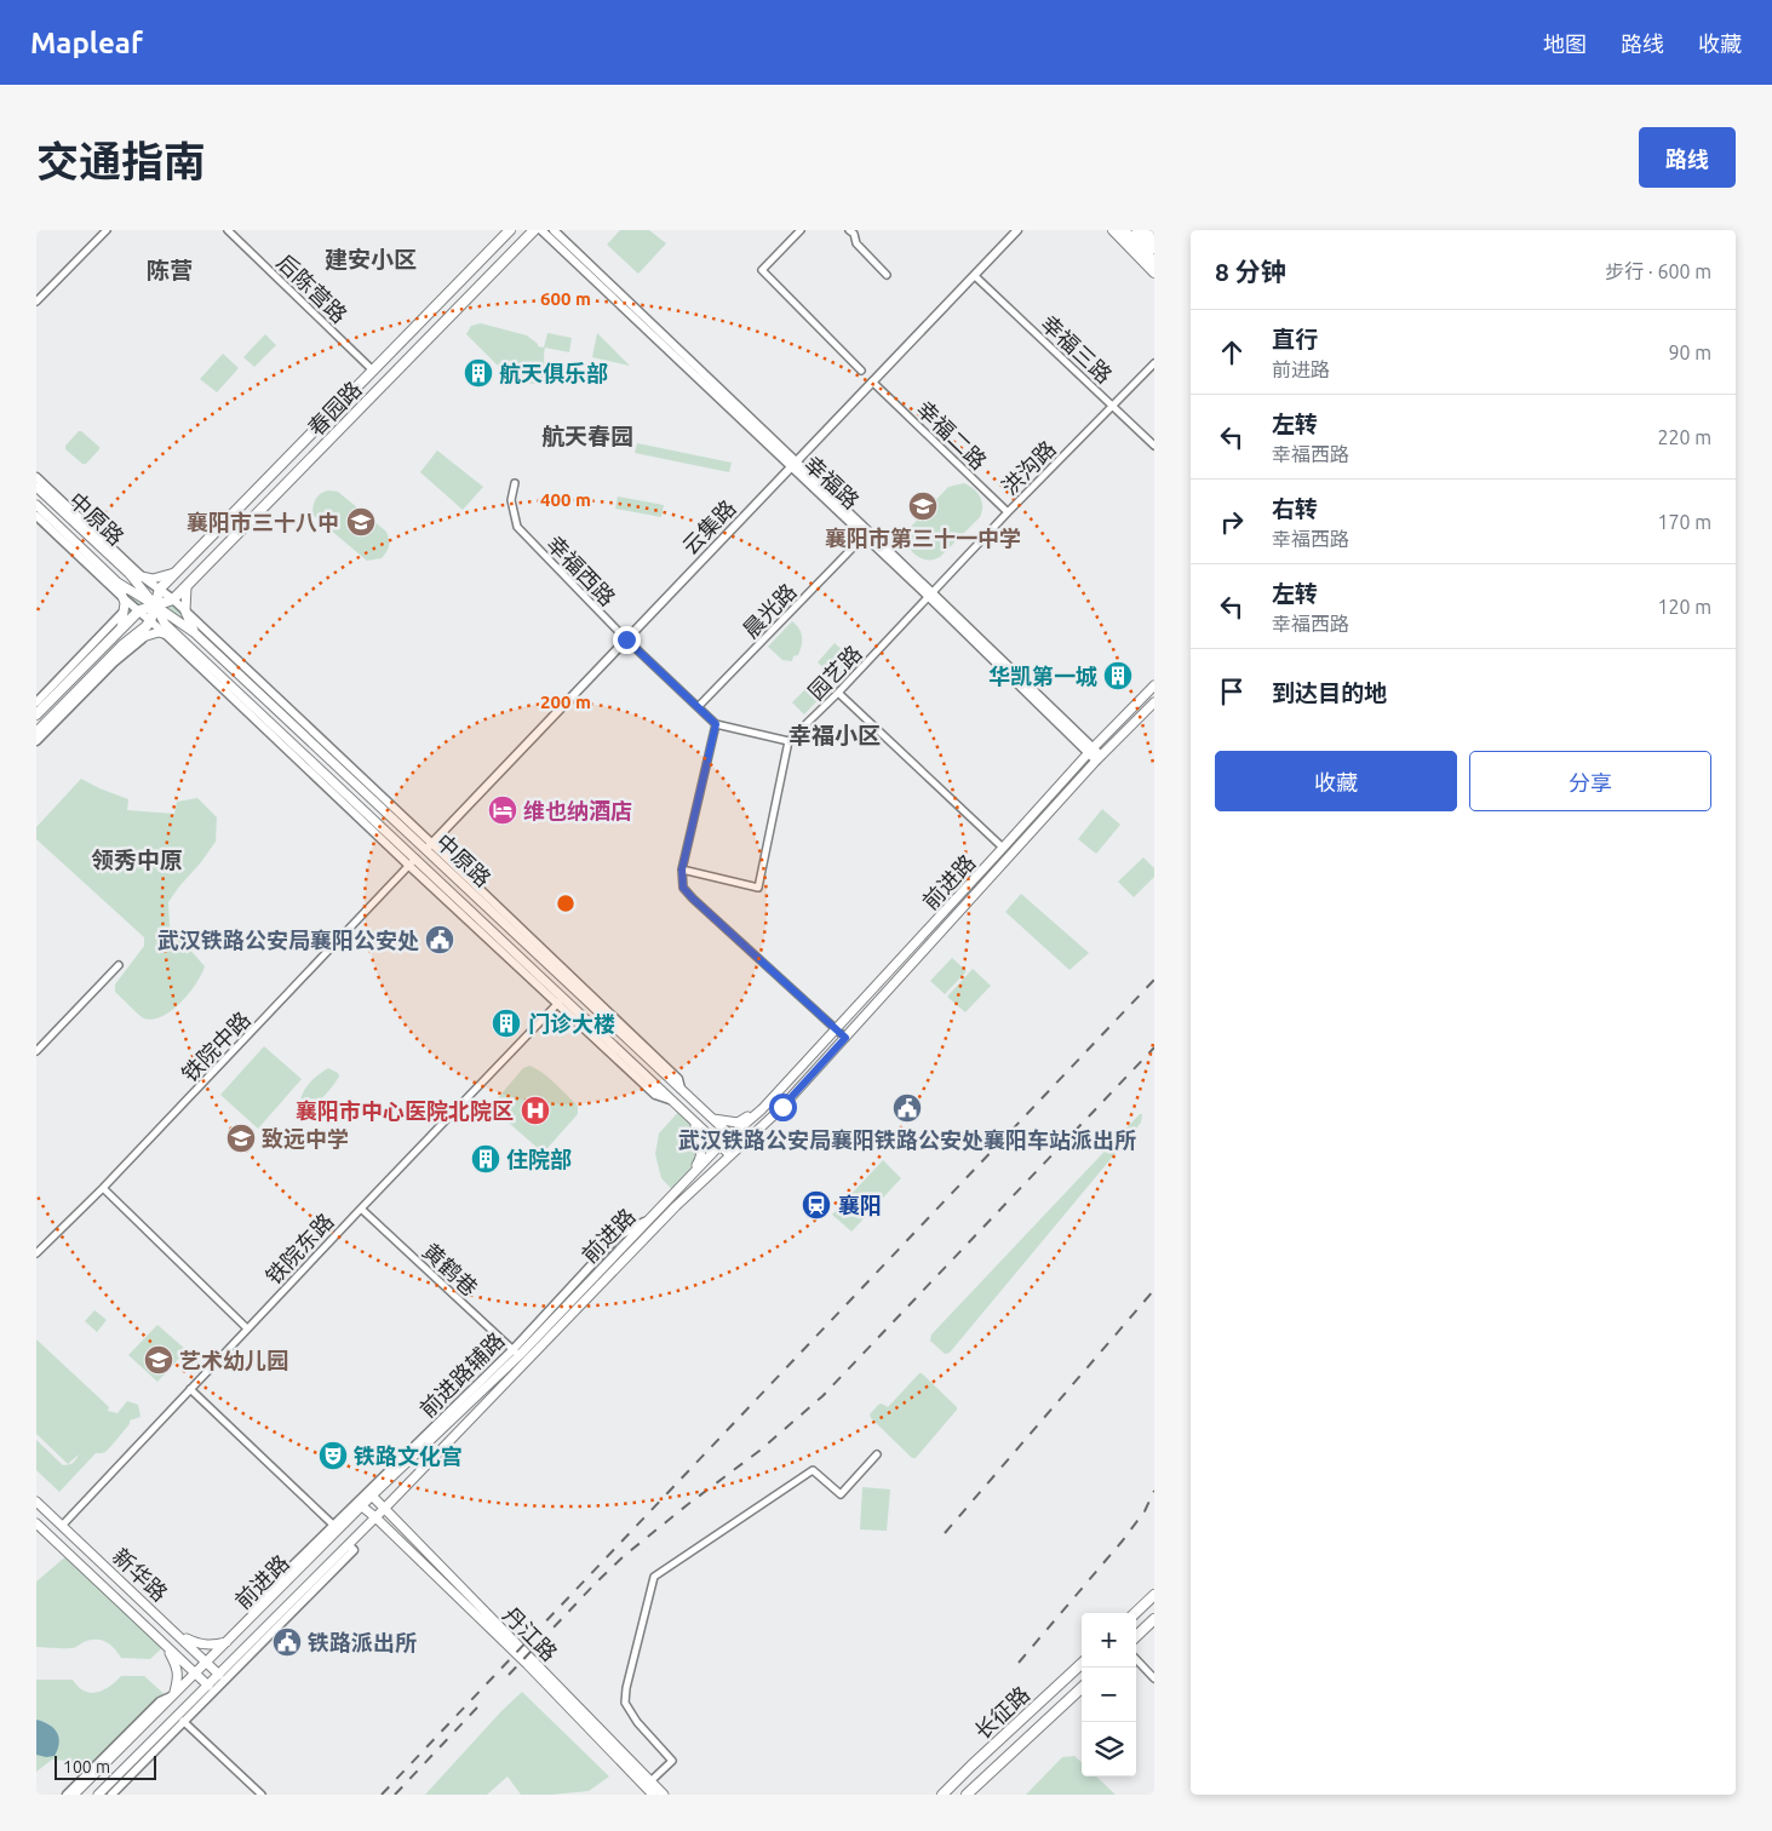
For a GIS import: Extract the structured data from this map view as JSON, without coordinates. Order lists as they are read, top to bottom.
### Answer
{
  "streets": {
    "main road": [
      "春园路",
      "中原路",
      "前进路",
      "新华路",
      "丹江路",
      "长征路"
    ],
    "street": [
      "后陈营路",
      "幸福三路",
      "幸福二路",
      "洪沟路",
      "幸福路",
      "云集路",
      "幸福西路",
      "晨光路",
      "园艺路",
      "铁院中路",
      "铁院东路",
      "黄鹤巷",
      "前进路辅路"
    ]
  },
  "crossings": [
    ["后陈营路", "春园路"],
    ["幸福三路", "洪沟路"],
    ["幸福三路", "云集路"],
    ["春园路", "中原路"],
    ["幸福二路", "洪沟路"],
    ["幸福二路", "云集路"],
    ["洪沟路", "幸福路"],
    ["洪沟路", "园艺路"],
    ["幸福路", "云集路"],
    ["幸福路", "晨光路"],
    ["幸福路", "园艺路"],
    ["幸福路", "前进路"],
    ["中原路", "云集路"],
    ["中原路", "前进路"],
    ["中原路", "铁院中路"],
    ["中原路", "铁院东路"],
    ["云集路", "幸福西路"],
    ["幸福西路", "晨光路"],
    ["前进路", "黄鹤巷"],
    ["前进路", "前进路辅路"],
    ["前进路", "新华路"],
    ["前进路", "丹江路"],
    ["铁院东路", "黄鹤巷"],
    ["铁院东路", "新华路"],
    ["黄鹤巷", "前进路辅路"]
  ],
  "districts": [
    "建安小区",
    "陈营",
    "航天春园",
    "幸福小区",
    "领秀中原"
  ],
  "places": {
    "building": [
      "航天俱乐部",
      "华凯第一城",
      "门诊大楼",
      "住院部"
    ],
    "school or university": [
      "襄阳市第三十一中学",
      "襄阳市三十八中",
      "致远中学",
      "艺术幼儿园"
    ],
    "hotel": ["维也纳酒店"],
    "public building": ["武汉铁路公安局襄阳公安处", "武汉铁路公安局襄阳铁路公安处襄阳车站派出所", "铁路派出所"],
    "hospital": ["襄阳市中心医院北院区"],
    "station": ["襄阳"],
    "theatre": ["铁路文化宫"]
  },
  "scale_bar": "100 m",
  "page": {
    "header": "Mapleaf",
    "nav": ["地图", "路线", "收藏"],
    "title": "交通指南",
    "buttons": [
      "路线",
      ["收藏", "分享"]
    ],
    "heading": ["8 分钟", "步行 · 600 m"],
    "list": [
      ["直行", "前进路", "90 m"],
      ["左转", "幸福西路", "220 m"],
      ["右转", "幸福西路", "170 m"],
      ["左转", "幸福西路", "120 m"],
      "到达目的地"
    ],
    "map_buttons": ["+", "−"],
    "scale": "100 m"
  },
  "rings": ["600 m", "400 m", "200 m"]
}
